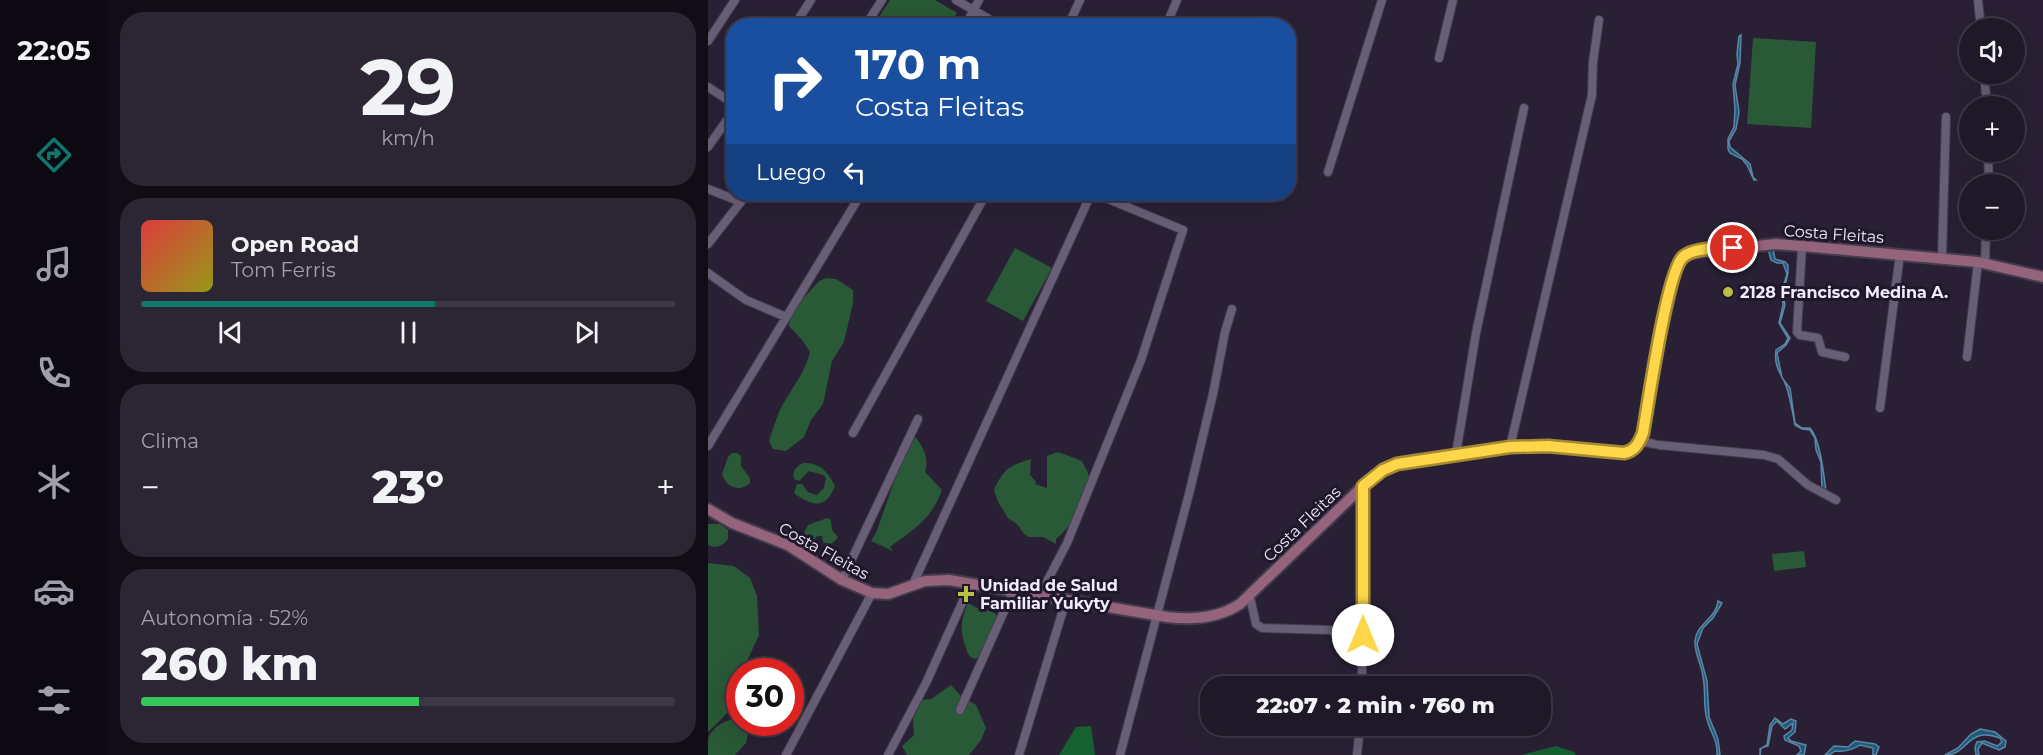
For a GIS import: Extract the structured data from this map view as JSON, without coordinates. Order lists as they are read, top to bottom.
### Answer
{
  "streets": {
    "main road": ["Costa Fleitas"]
  },
  "places": {
    "other": ["2128 Francisco Medina A."],
    "health": ["Unidad de Salud Familiar Yukyty"]
  },
  "page": {
    "tabs": "22:05",
    "tile": [
      ["29", "km/h"],
      "Clima",
      ["Autonomía · 52%", "260 km"]
    ],
    "map_buttons": ["+", "−"],
    "turn": ["170 m", "Costa Fleitas"],
    "then": "Luego",
    "song": ["Open Road", "Tom Ferris"],
    "heat": ["−", "23°", "+"],
    "limit": "30",
    "trip": "22:07 · 2 min · 760 m"
  }
}
